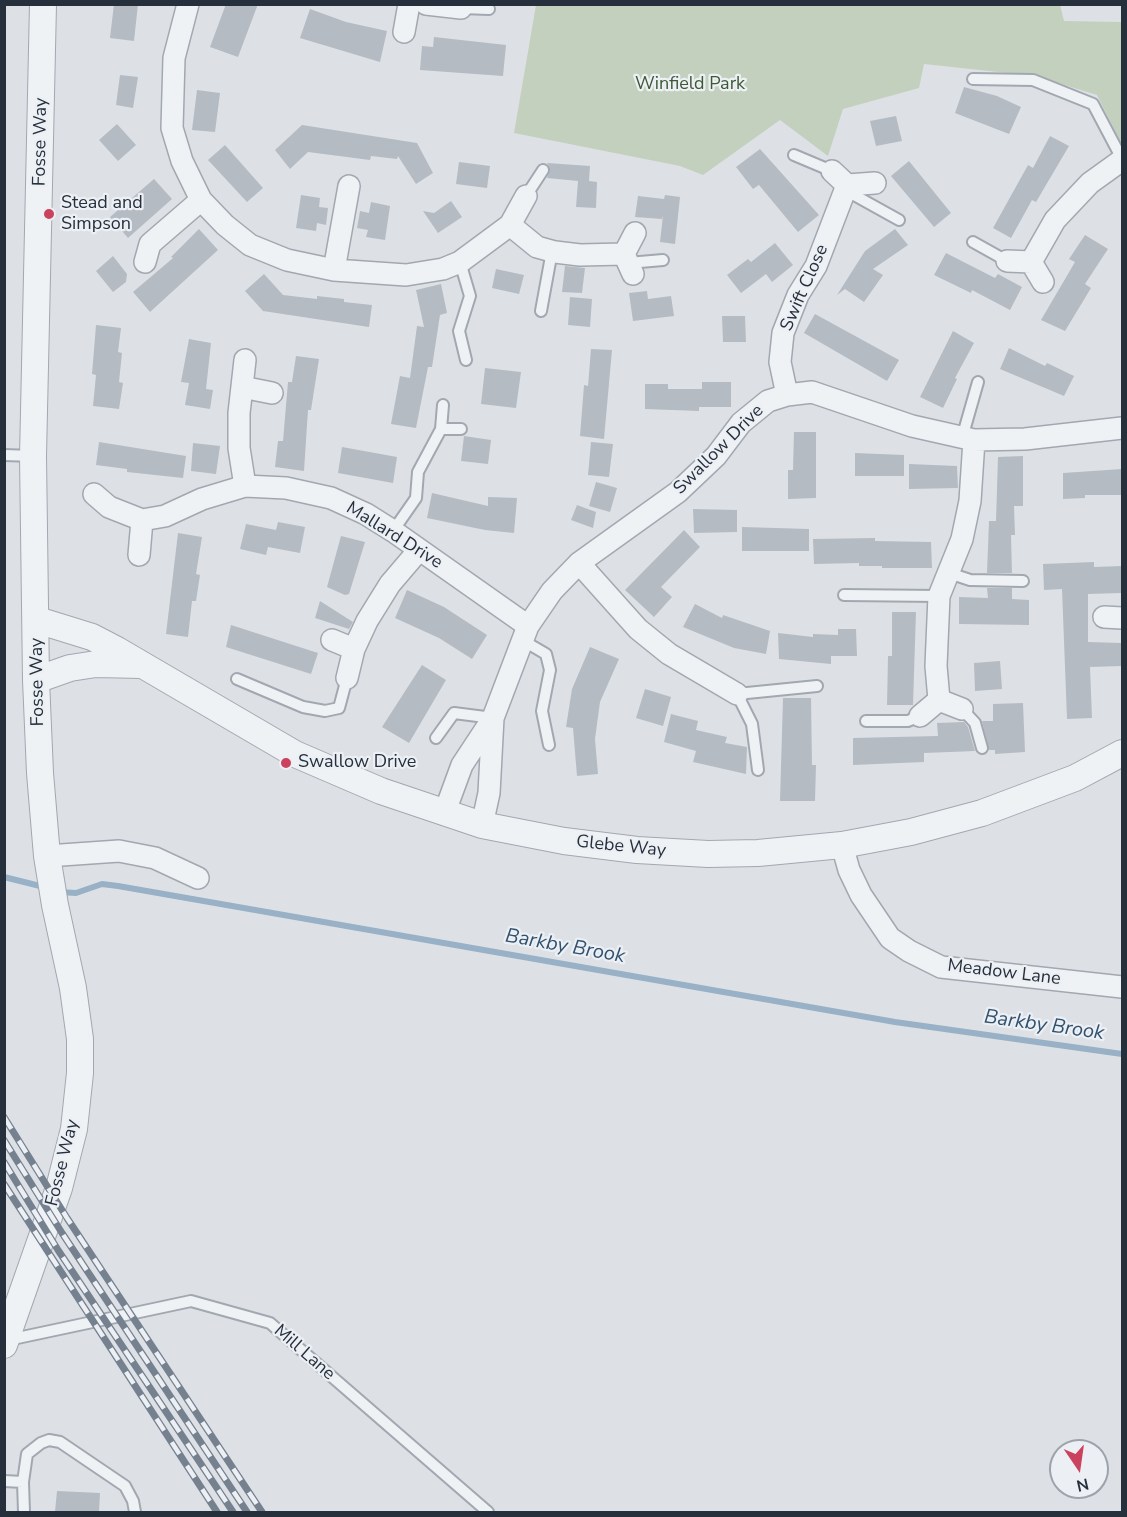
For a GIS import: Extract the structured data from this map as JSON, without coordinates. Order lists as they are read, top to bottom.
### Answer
{
  "streets": {
    "street": [
      "Fosse Way",
      "Swift Close",
      "Swallow Drive",
      "Mallard Drive",
      "Glebe Way",
      "Meadow Lane"
    ],
    "lane": ["Mill Lane"]
  },
  "crossings": [
    ["Fosse Way", "Glebe Way"],
    ["Fosse Way", "Mill Lane"],
    ["Swift Close", "Swallow Drive"],
    ["Swallow Drive", "Mallard Drive"],
    ["Swallow Drive", "Glebe Way"],
    ["Glebe Way", "Meadow Lane"]
  ],
  "water": ["Barkby Brook"],
  "parks": ["Winfield Park"],
  "places": ["Stead and Simpson", "Swallow Drive"],
  "north": "bottom"
}
